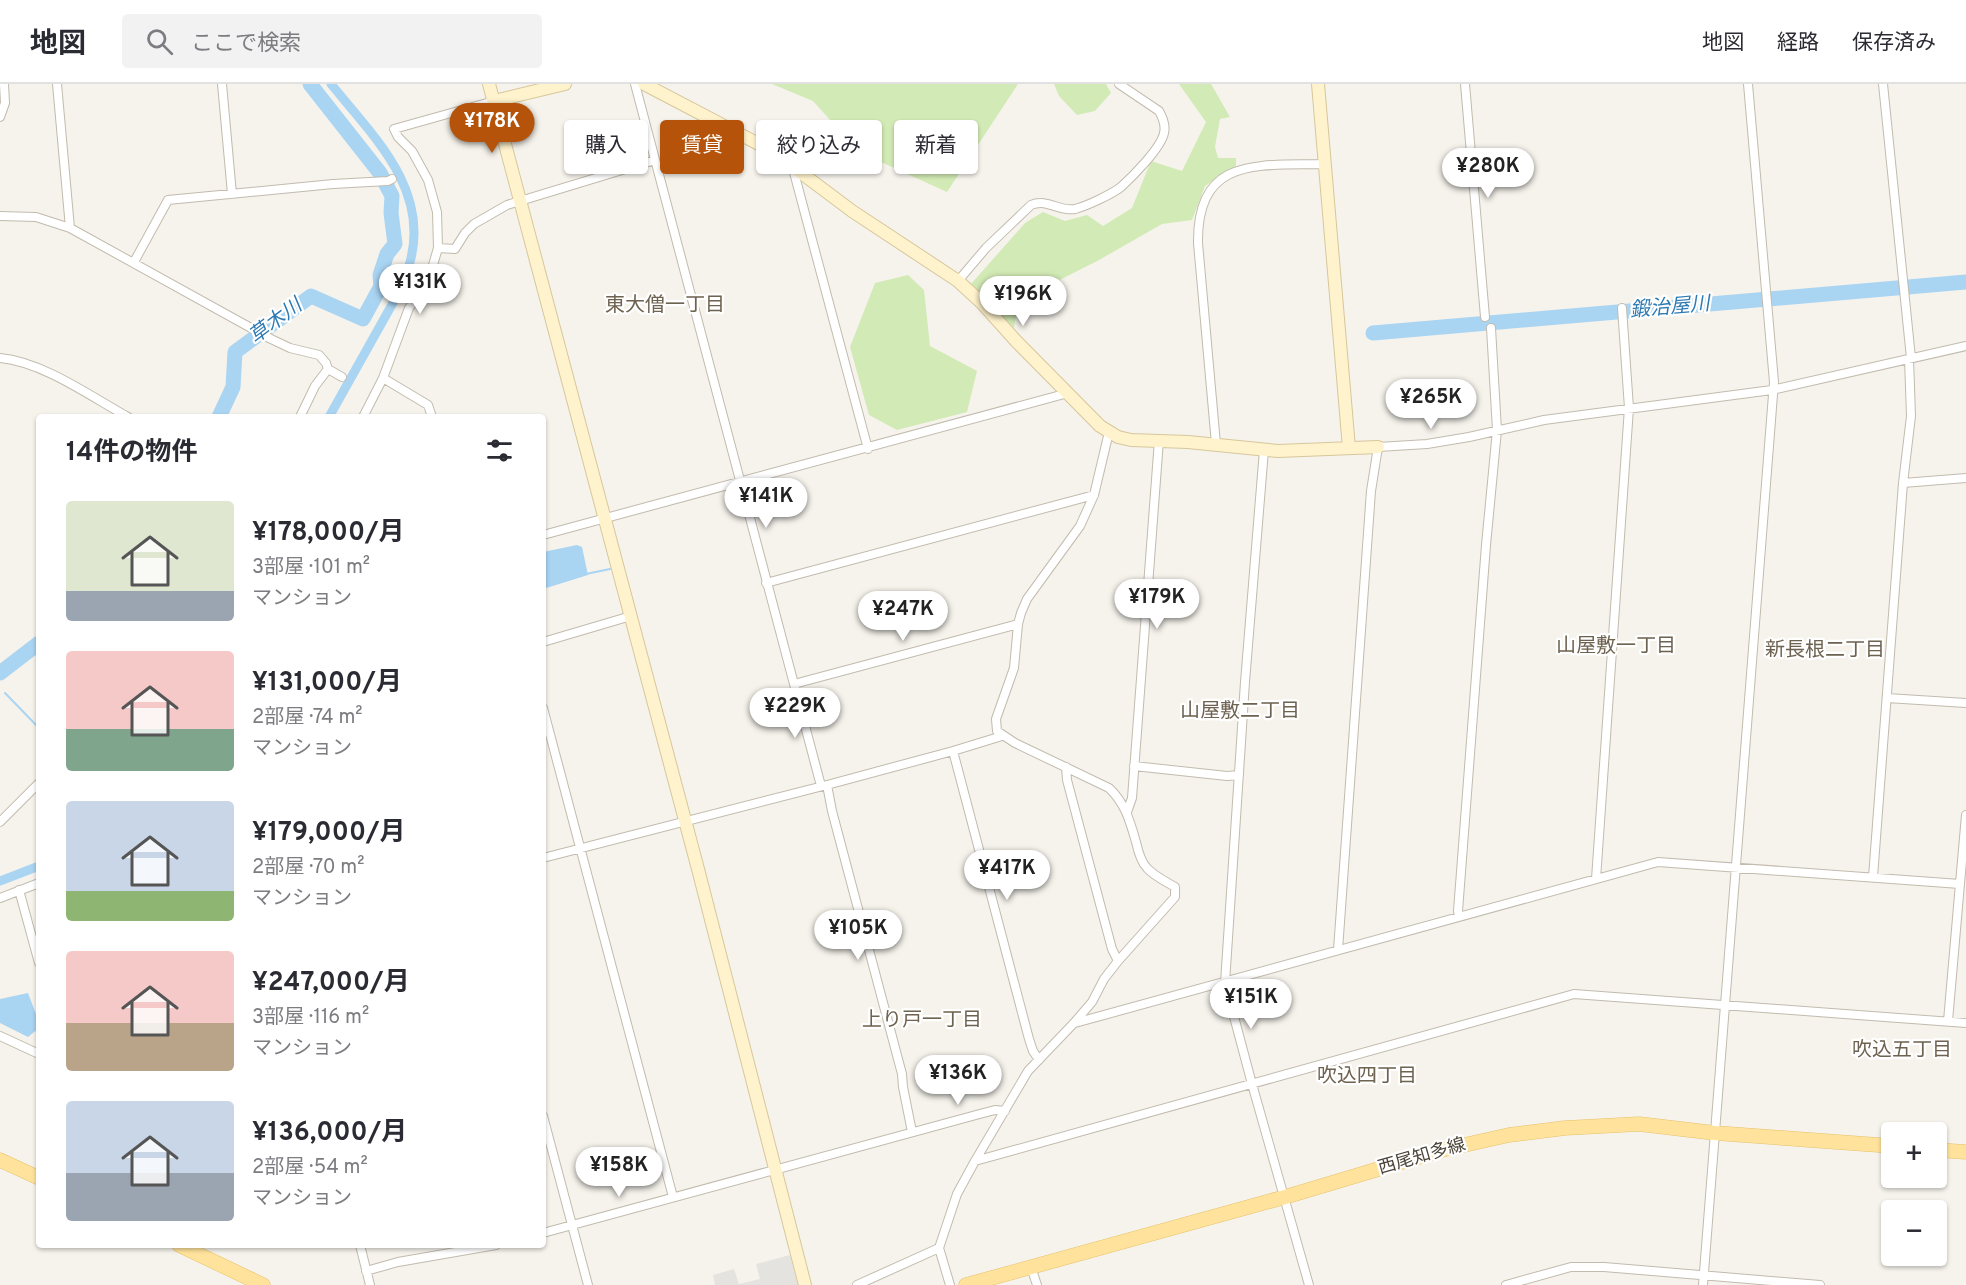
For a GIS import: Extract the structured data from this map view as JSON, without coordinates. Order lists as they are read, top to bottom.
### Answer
{
  "streets": {
    "main road": ["西尾知多線"]
  },
  "districts": [
    "東大僧一丁目",
    "山屋敷一丁目",
    "新長根二丁目",
    "山屋敷二丁目",
    "上り戸一丁目",
    "吹込五丁目",
    "吹込四丁目"
  ],
  "water": ["鍛治屋川", "草木川"],
  "page": {
    "header": "地図",
    "search": "ここで検索",
    "nav": ["地図", "経路", "保存済み"],
    "price": [
      "¥178K",
      "¥280K",
      "¥131K",
      "¥196K",
      "¥265K",
      "¥141K",
      "¥179K",
      "¥247K",
      "¥229K",
      "¥417K",
      "¥105K",
      "¥151K",
      "¥136K",
      "¥158K"
    ],
    "chip": [
      "購入",
      "賃貸",
      "絞り込み",
      "新着"
    ],
    "heading": "14件の物件",
    "list": [
      {
        "name": "¥178,000/月",
        "note": "3部屋 · 101 m² · マンション"
      },
      {
        "name": "¥131,000/月",
        "note": "2部屋 · 74 m² · マンション"
      },
      {
        "name": "¥179,000/月",
        "note": "2部屋 · 70 m² · マンション"
      },
      {
        "name": "¥247,000/月",
        "note": "3部屋 · 116 m² · マンション"
      },
      {
        "name": "¥136,000/月",
        "note": "2部屋 · 54 m² · マンション"
      }
    ],
    "map_buttons": ["+", "−"]
  }
}
